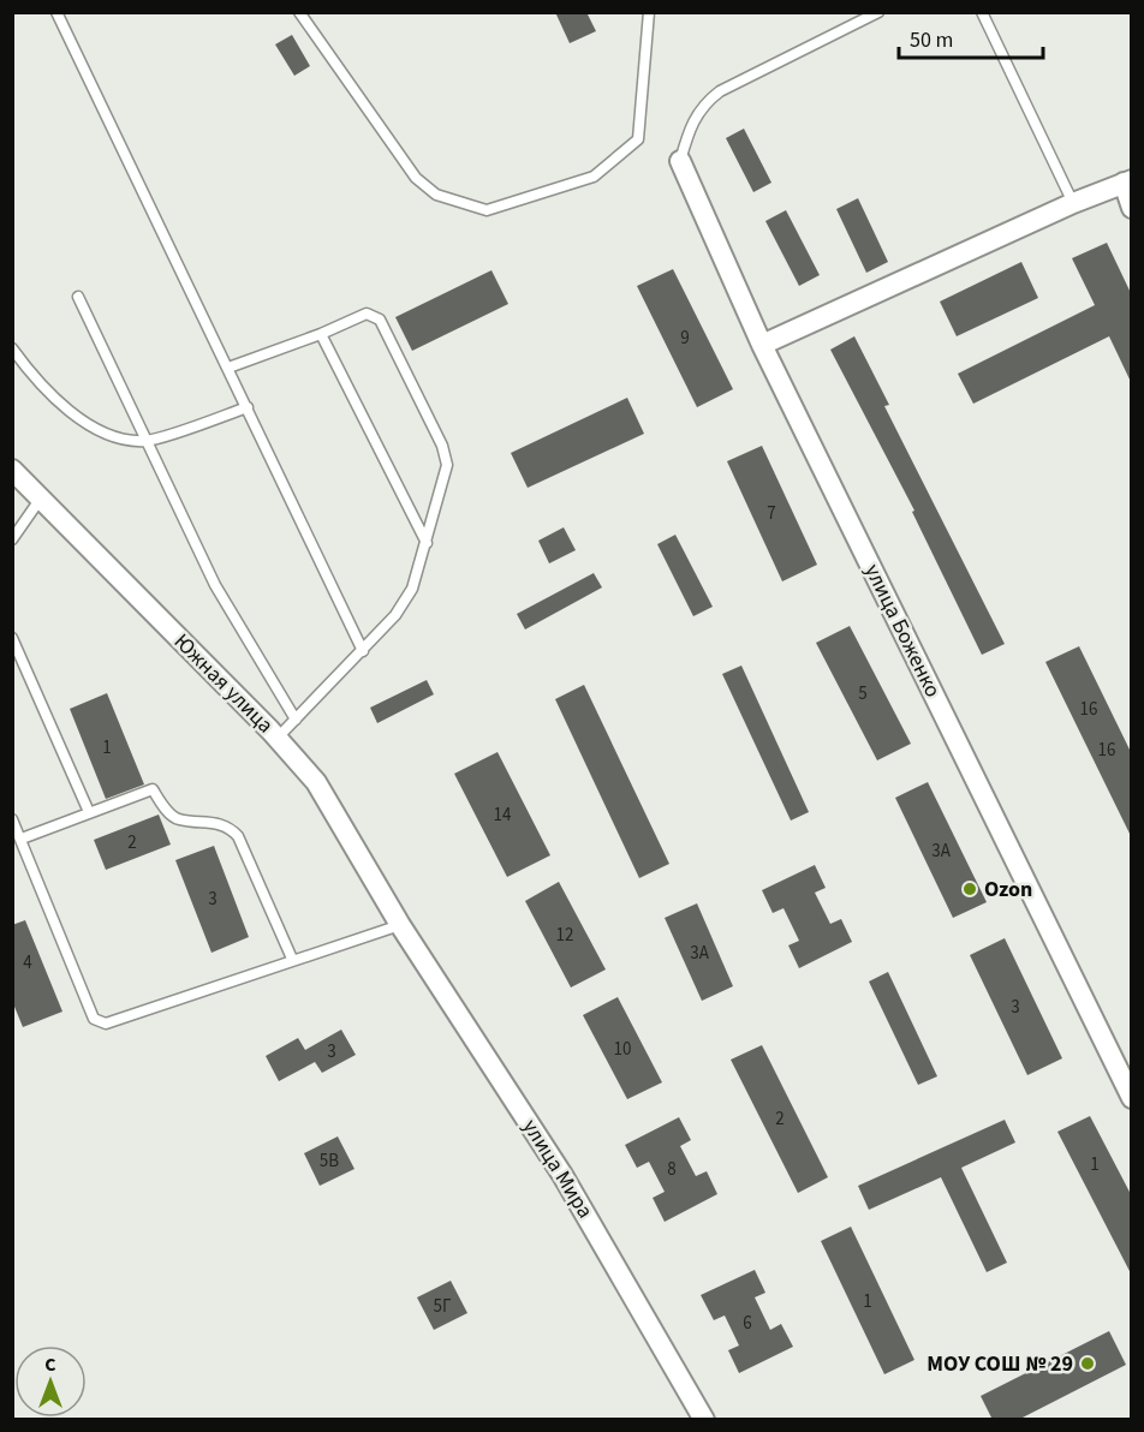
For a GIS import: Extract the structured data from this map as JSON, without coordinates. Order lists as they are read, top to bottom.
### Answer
{
  "streets": {
    "street": ["улица Боженко", "Южная улица", "улица Мира"]
  },
  "crossings": [
    ["Южная улица", "улица Мира"]
  ],
  "places": ["Ozon", "МОУ СОШ № 29"],
  "house_numbers": [
    "9",
    "7",
    "5",
    "16",
    "1",
    "16",
    "14",
    "2",
    "3А",
    "3",
    "12",
    "3А",
    "4",
    "3",
    "10",
    "3",
    "2",
    "5В",
    "1",
    "8",
    "1",
    "5Г",
    "6"
  ],
  "scale_bar": "50 m",
  "north": "top"
}
